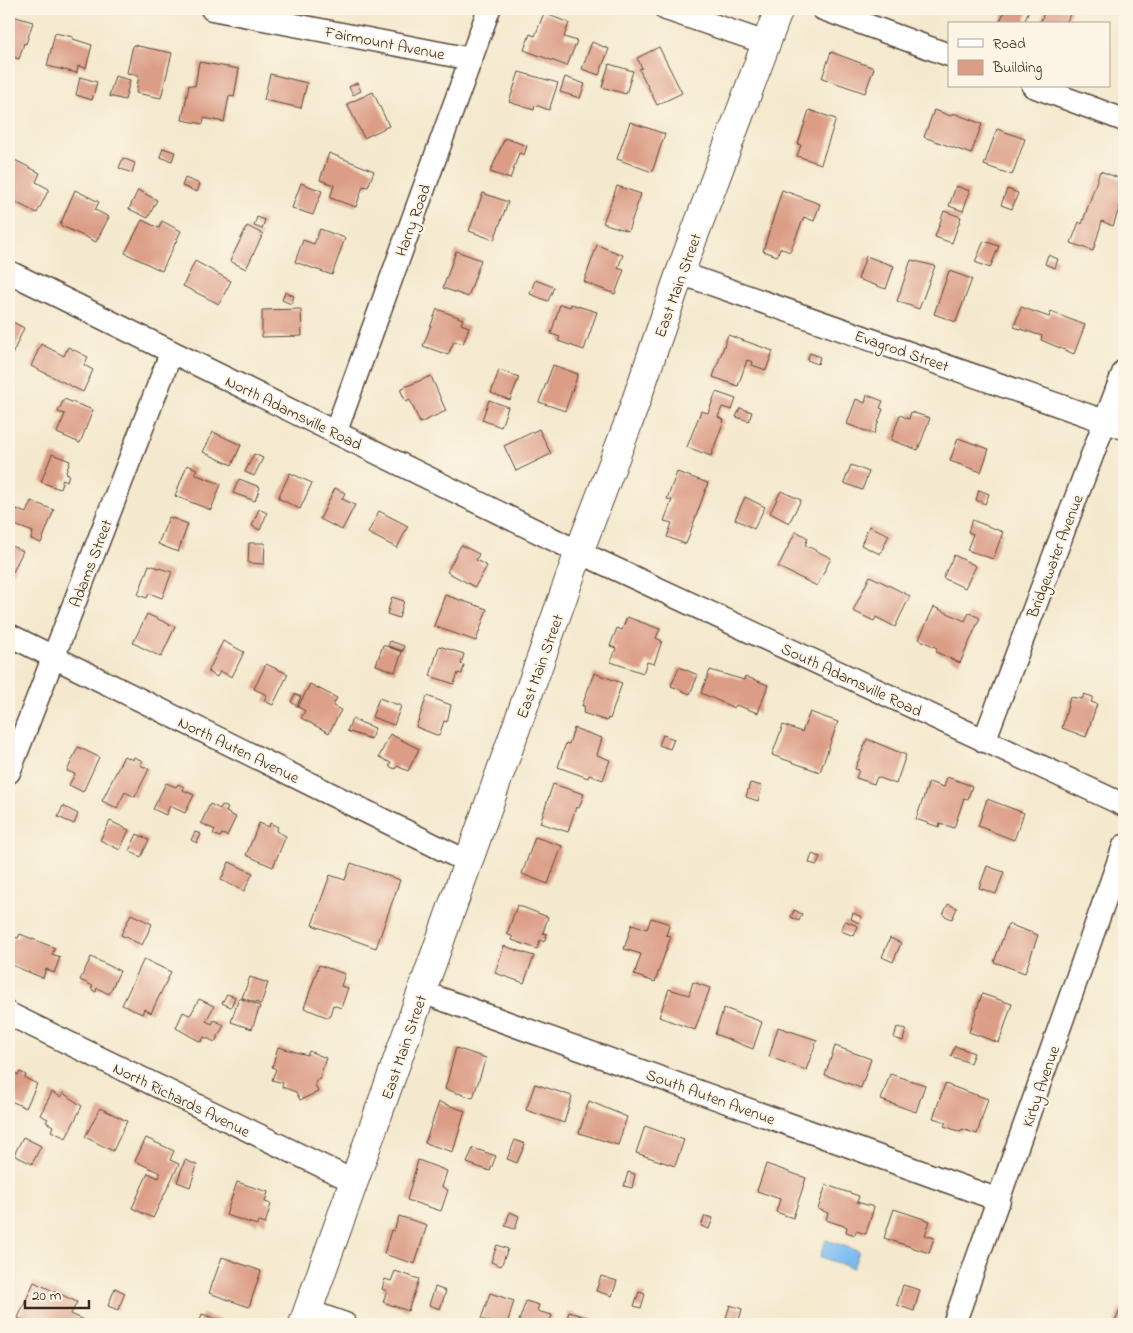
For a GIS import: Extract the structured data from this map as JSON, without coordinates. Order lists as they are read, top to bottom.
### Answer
{
  "streets": {
    "street": [
      "Fairmount Avenue",
      "Harry Road",
      "East Main Street",
      "Evagrod Street",
      "North Adamsville Road",
      "Bridgewater Avenue",
      "Adams Street",
      "South Adamsville Road",
      "North Auten Avenue",
      "Kirby Avenue",
      "South Auten Avenue",
      "North Richards Avenue"
    ]
  },
  "crossings": [
    ["Fairmount Avenue", "Harry Road"],
    ["Harry Road", "North Adamsville Road"],
    ["East Main Street", "Evagrod Street"],
    ["East Main Street", "North Adamsville Road"],
    ["East Main Street", "South Adamsville Road"],
    ["East Main Street", "North Auten Avenue"],
    ["East Main Street", "South Auten Avenue"],
    ["East Main Street", "North Richards Avenue"],
    ["Evagrod Street", "Bridgewater Avenue"],
    ["North Adamsville Road", "Adams Street"],
    ["North Adamsville Road", "South Adamsville Road"],
    ["Bridgewater Avenue", "South Adamsville Road"],
    ["Adams Street", "North Auten Avenue"],
    ["Kirby Avenue", "South Auten Avenue"]
  ],
  "legend": ["Road", "Building"],
  "scale_bar": "20 m"
}
